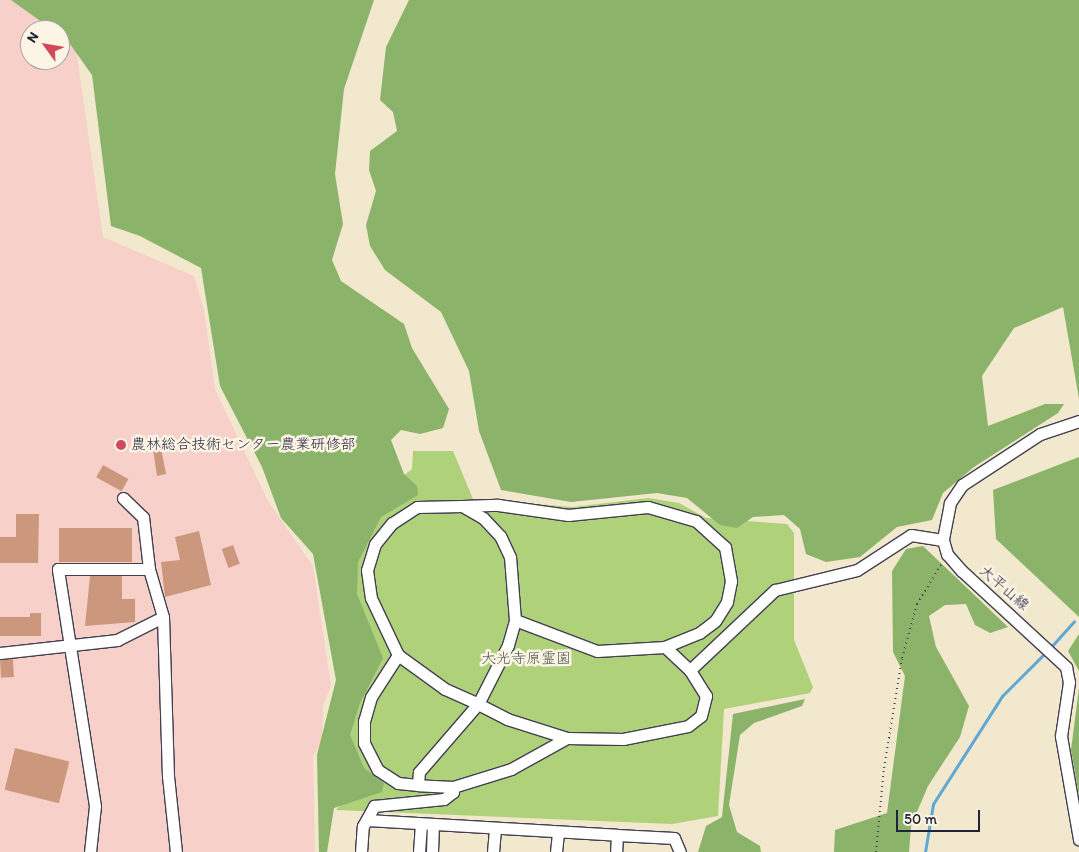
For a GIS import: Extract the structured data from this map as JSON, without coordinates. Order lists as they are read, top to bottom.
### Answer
{
  "streets": {
    "street": ["大平山線"]
  },
  "parks": ["大光寺原霊園"],
  "places": ["農林総合技術センター農業研修部"],
  "scale_bar": "50 m",
  "north": "top left"
}
